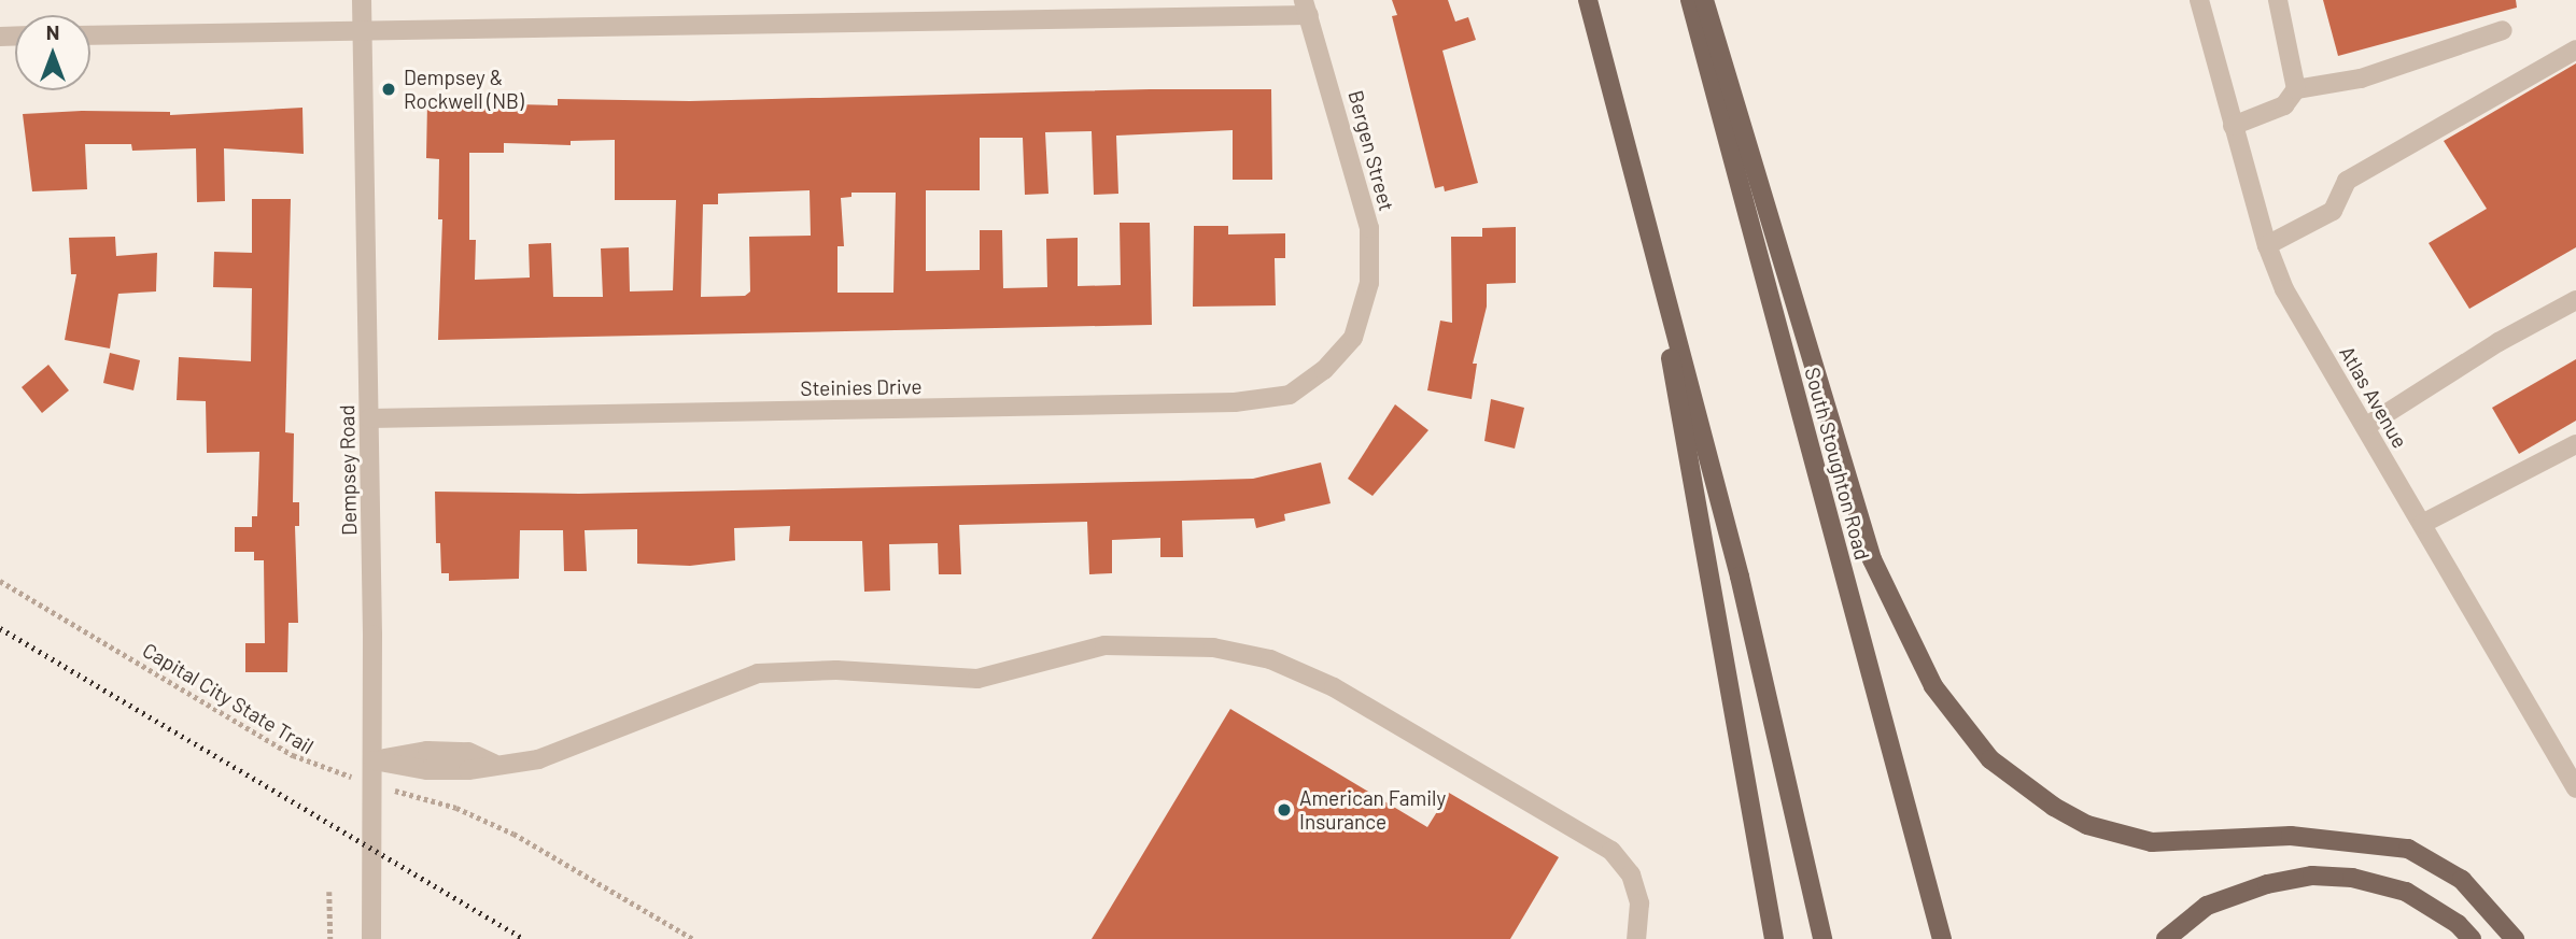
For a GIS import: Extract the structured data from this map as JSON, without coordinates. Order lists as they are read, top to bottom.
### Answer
{
  "streets": {
    "main road": ["South Stoughton Road"],
    "street": [
      "Bergen Street",
      "Steinies Drive",
      "Atlas Avenue",
      "Dempsey Road"
    ],
    "path": ["Capital City State Trail"]
  },
  "crossings": [
    ["Bergen Street", "Steinies Drive"],
    ["Steinies Drive", "Dempsey Road"],
    ["Dempsey Road", "Capital City State Trail"]
  ],
  "places": ["Dempsey & Rockwell (NB)", "American Family Insurance"],
  "north": "top"
}
